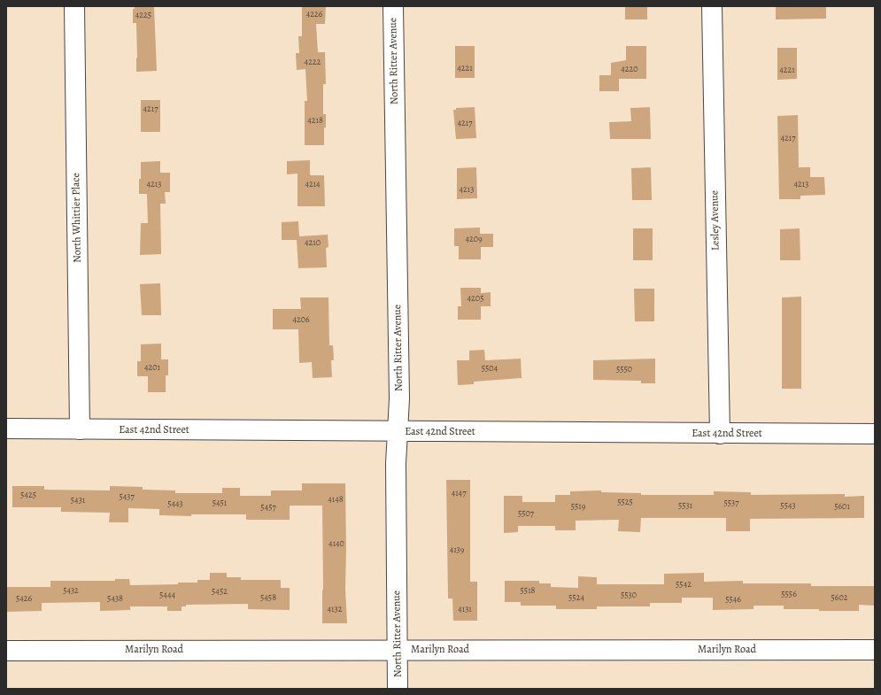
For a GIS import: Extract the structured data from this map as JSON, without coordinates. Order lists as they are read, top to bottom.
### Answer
{
  "streets": {
    "street": [
      "North Ritter Avenue",
      "North Whittier Place",
      "Lesley Avenue",
      "East 42nd Street",
      "Marilyn Road"
    ]
  },
  "crossings": [
    ["North Ritter Avenue", "East 42nd Street"],
    ["North Ritter Avenue", "Marilyn Road"],
    ["North Whittier Place", "East 42nd Street"],
    ["Lesley Avenue", "East 42nd Street"]
  ],
  "house_numbers": [
    "4226",
    "4225",
    "4222",
    "4221",
    "4220",
    "4221",
    "4217",
    "4218",
    "4217",
    "4217",
    "4213",
    "4214",
    "4213",
    "4213",
    "4209",
    "4210",
    "4205",
    "4206",
    "4201",
    "5504",
    "5550",
    "4147",
    "5425",
    "5437",
    "4148",
    "5431",
    "5525",
    "5451",
    "5537",
    "5443",
    "5531",
    "5543",
    "5519",
    "5601",
    "5457",
    "5507",
    "4140",
    "4139",
    "5542",
    "5432",
    "5518",
    "5452",
    "5556",
    "5444",
    "5530",
    "5458",
    "5524",
    "5602",
    "5426",
    "5438",
    "5546",
    "4132",
    "4131"
  ]
}
